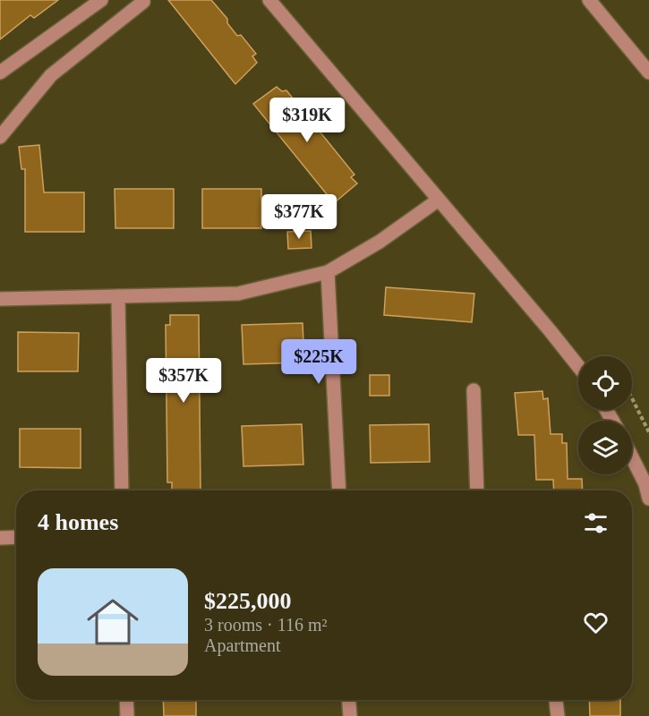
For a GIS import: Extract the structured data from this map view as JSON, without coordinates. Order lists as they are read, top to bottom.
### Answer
{
  "page": {
    "price": [
      "$319K",
      "$377K",
      "$225K",
      "$357K"
    ],
    "heading": "4 homes",
    "list": [
      {
        "name": "$225,000",
        "note": "3 rooms · 116 m² · Apartment"
      }
    ]
  }
}
